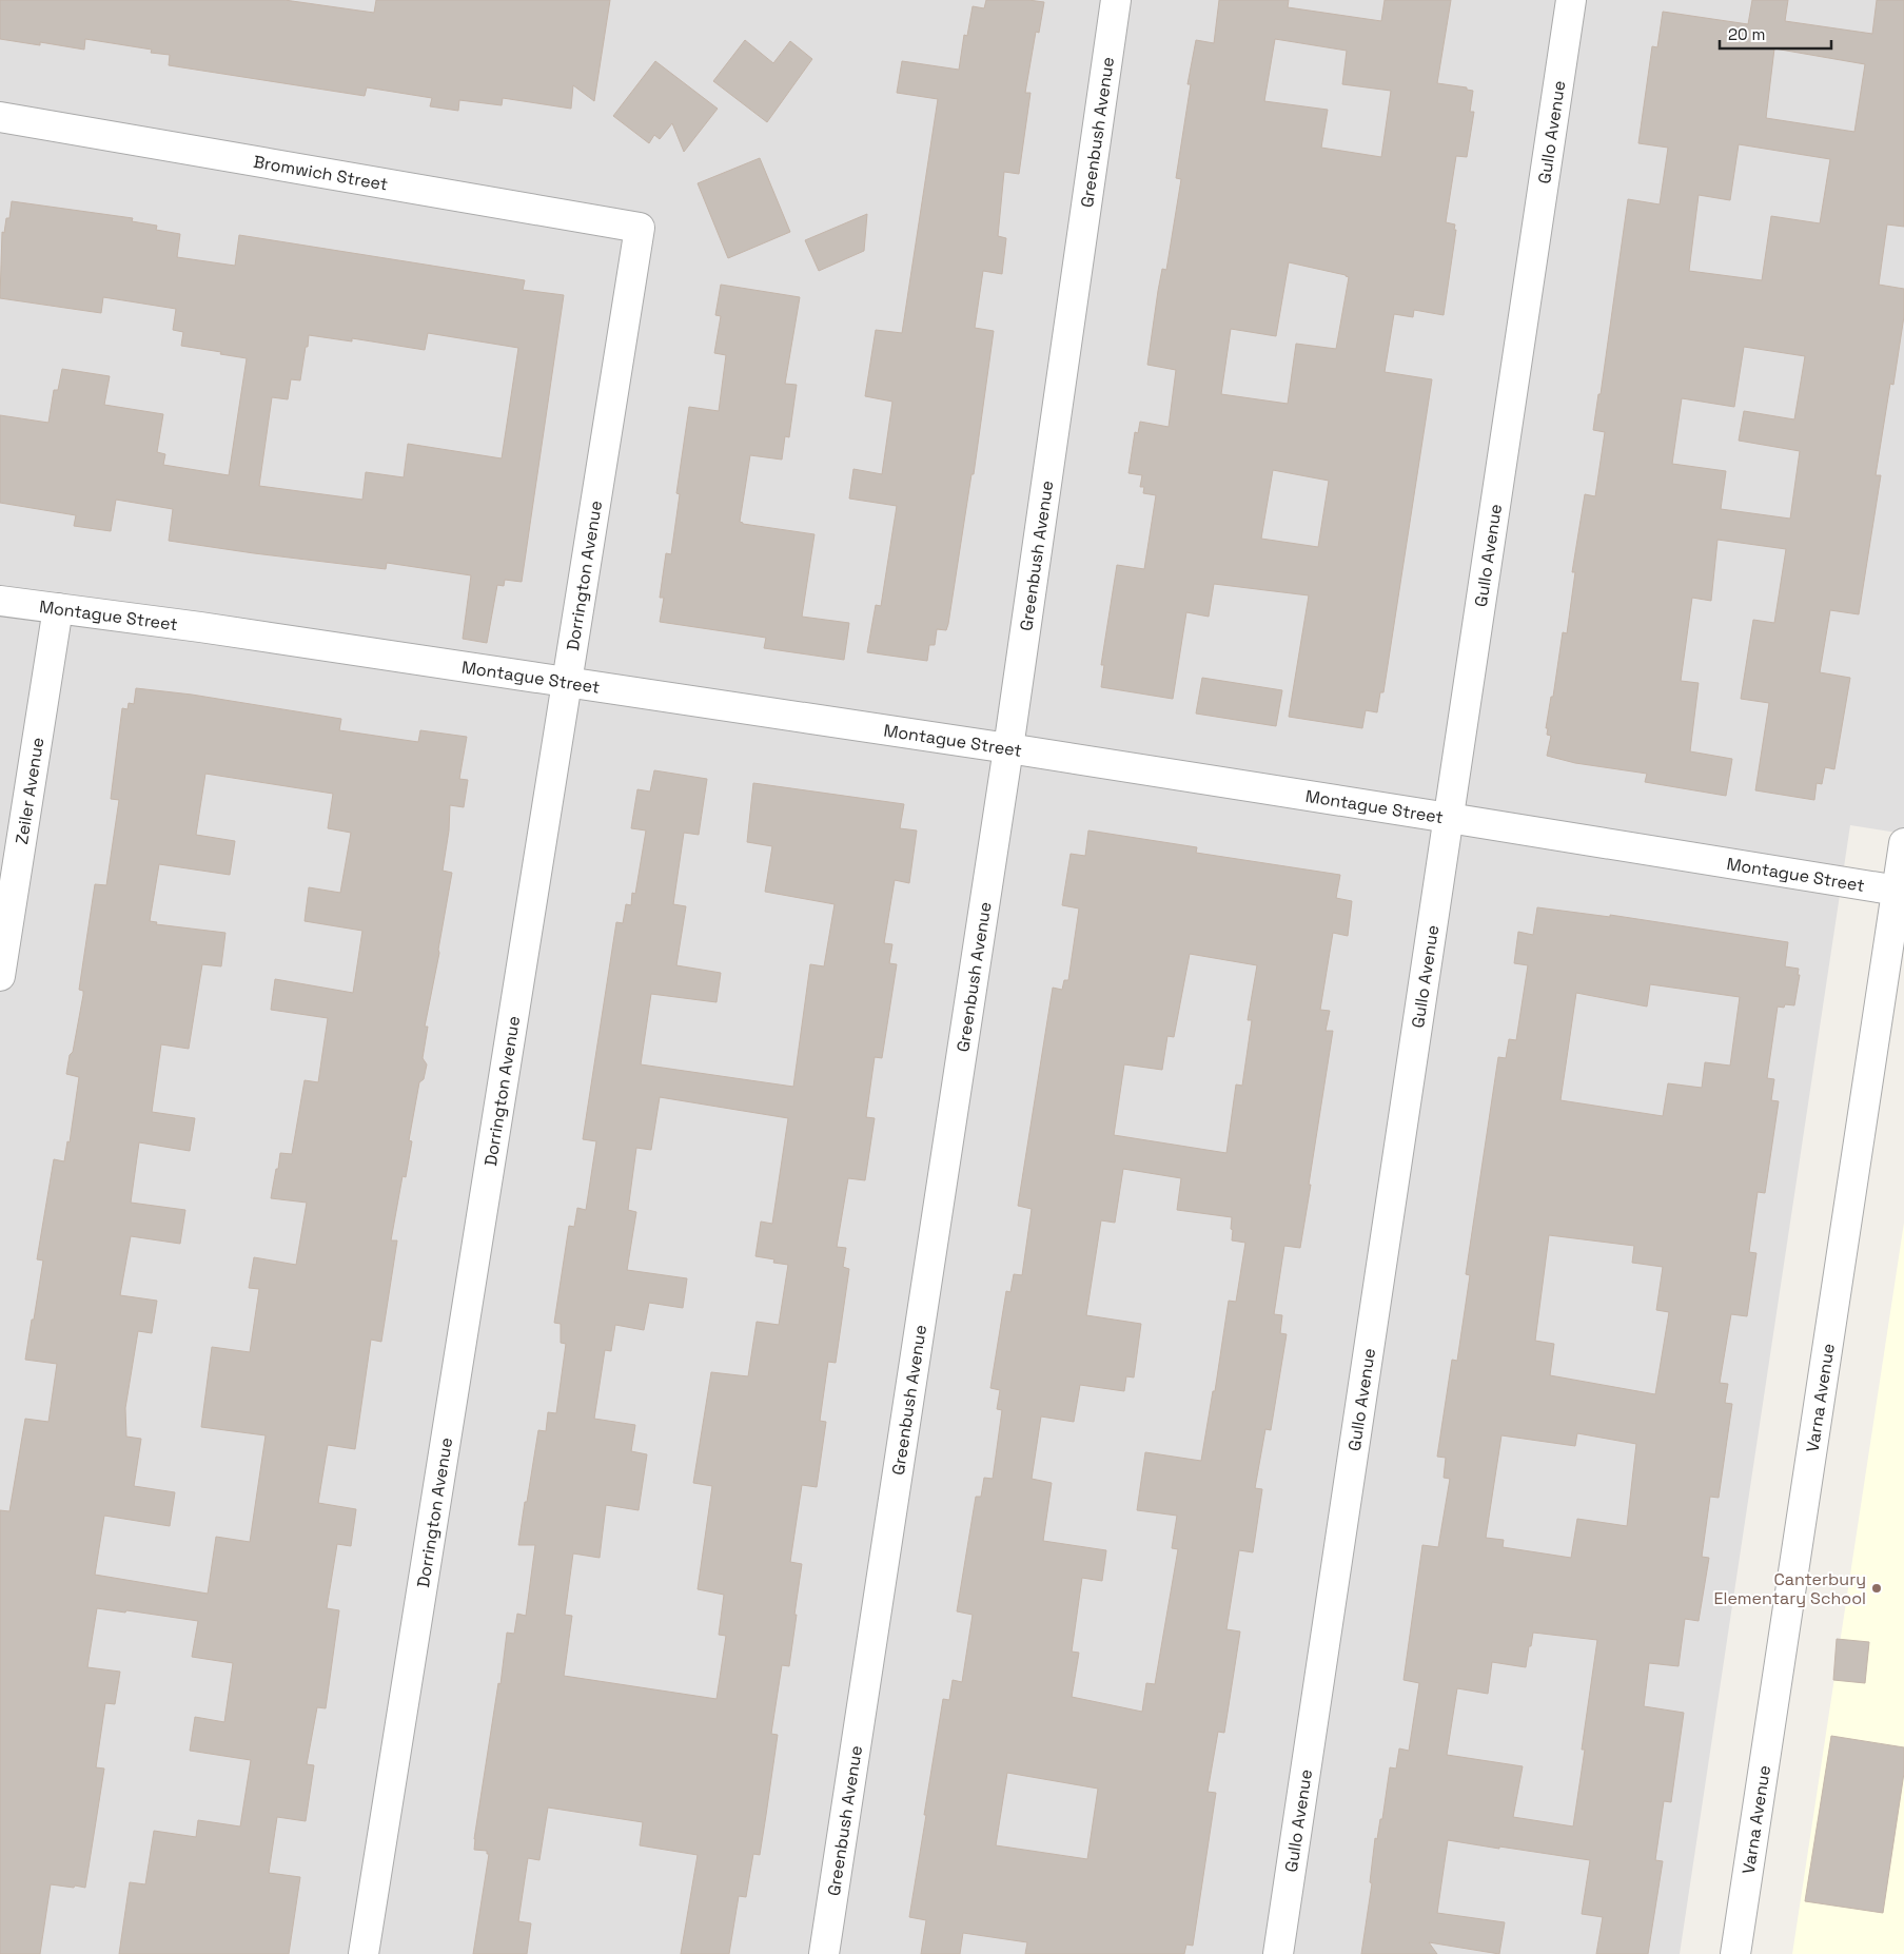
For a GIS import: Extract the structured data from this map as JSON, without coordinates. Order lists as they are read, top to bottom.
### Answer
{
  "streets": {
    "street": [
      "Greenbush Avenue",
      "Gullo Avenue",
      "Bromwich Street",
      "Dorrington Avenue",
      "Montague Street",
      "Zeiler Avenue",
      "Varna Avenue"
    ]
  },
  "crossings": [
    ["Greenbush Avenue", "Montague Street"],
    ["Gullo Avenue", "Montague Street"],
    ["Bromwich Street", "Dorrington Avenue"],
    ["Dorrington Avenue", "Montague Street"],
    ["Montague Street", "Zeiler Avenue"],
    ["Montague Street", "Varna Avenue"]
  ],
  "places": ["Canterbury Elementary School"],
  "scale_bar": "20 m"
}
